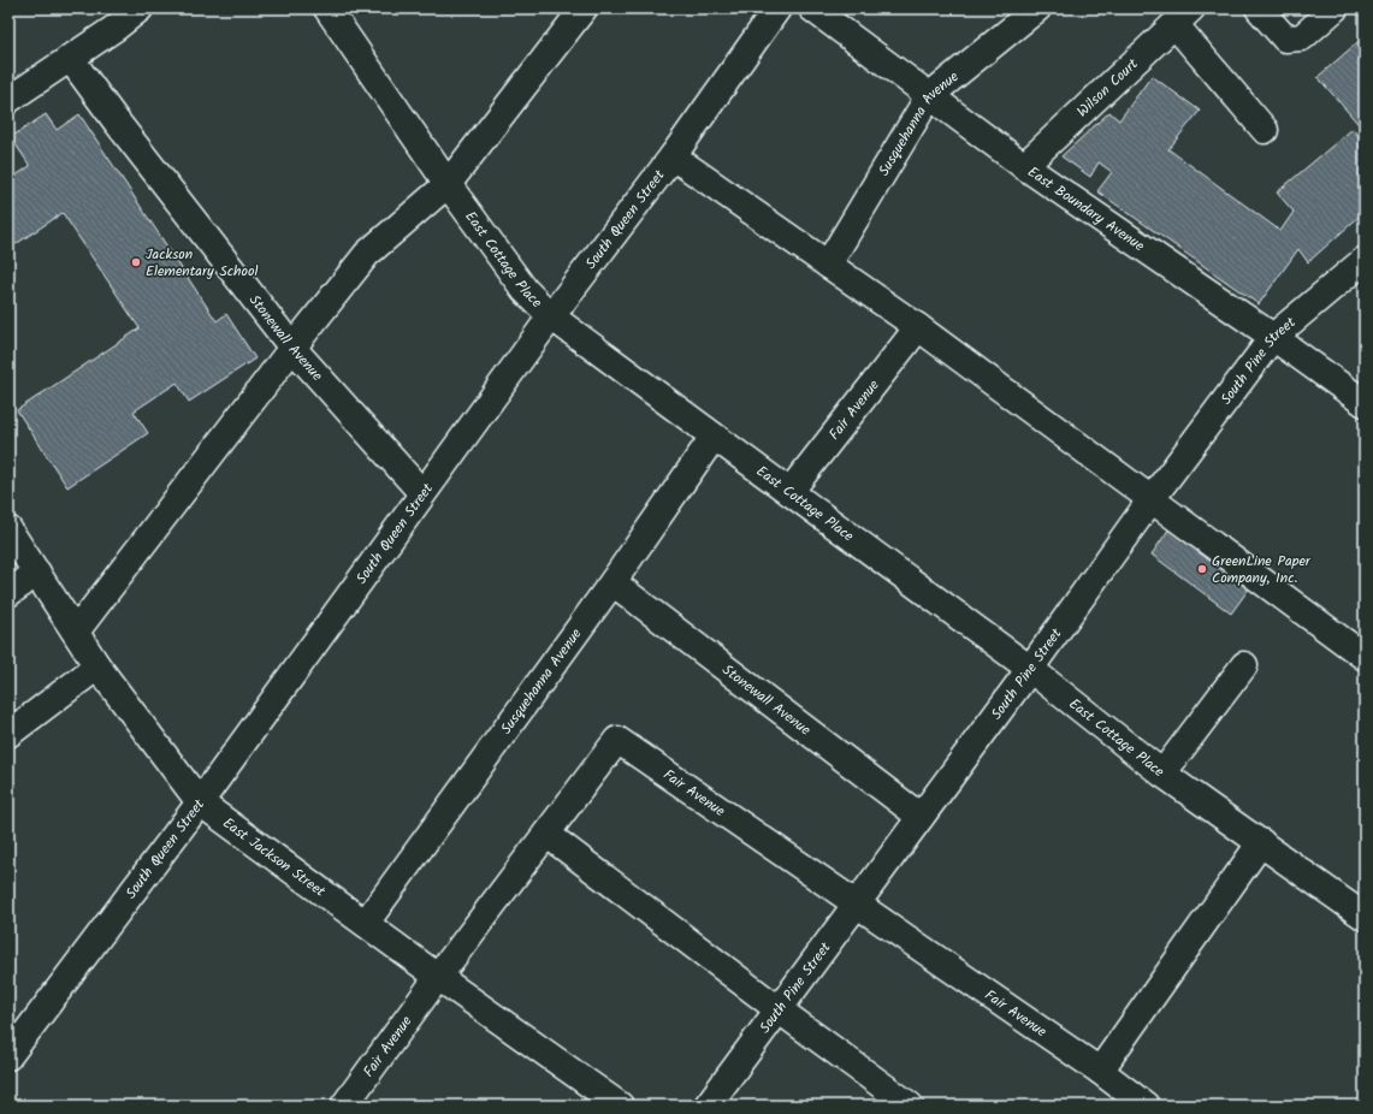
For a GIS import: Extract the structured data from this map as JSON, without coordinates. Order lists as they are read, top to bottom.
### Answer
{
  "streets": {
    "street": [
      "Wilson Court",
      "Susquehanna Avenue",
      "East Boundary Avenue",
      "South Queen Street",
      "East Cottage Place",
      "Stonewall Avenue",
      "South Pine Street",
      "Fair Avenue",
      "East Jackson Street"
    ]
  },
  "crossings": [
    ["Wilson Court", "East Boundary Avenue"],
    ["Susquehanna Avenue", "East Boundary Avenue"],
    ["Susquehanna Avenue", "East Cottage Place"],
    ["Susquehanna Avenue", "Stonewall Avenue"],
    ["Susquehanna Avenue", "East Jackson Street"],
    ["East Boundary Avenue", "South Pine Street"],
    ["South Queen Street", "East Cottage Place"],
    ["South Queen Street", "Stonewall Avenue"],
    ["South Queen Street", "East Jackson Street"],
    ["East Cottage Place", "South Pine Street"],
    ["East Cottage Place", "Fair Avenue"],
    ["Stonewall Avenue", "South Pine Street"],
    ["South Pine Street", "Fair Avenue"],
    ["Fair Avenue", "East Jackson Street"]
  ],
  "places": ["Jackson Elementary School", "GreenLine Paper Company, Inc."]
}
